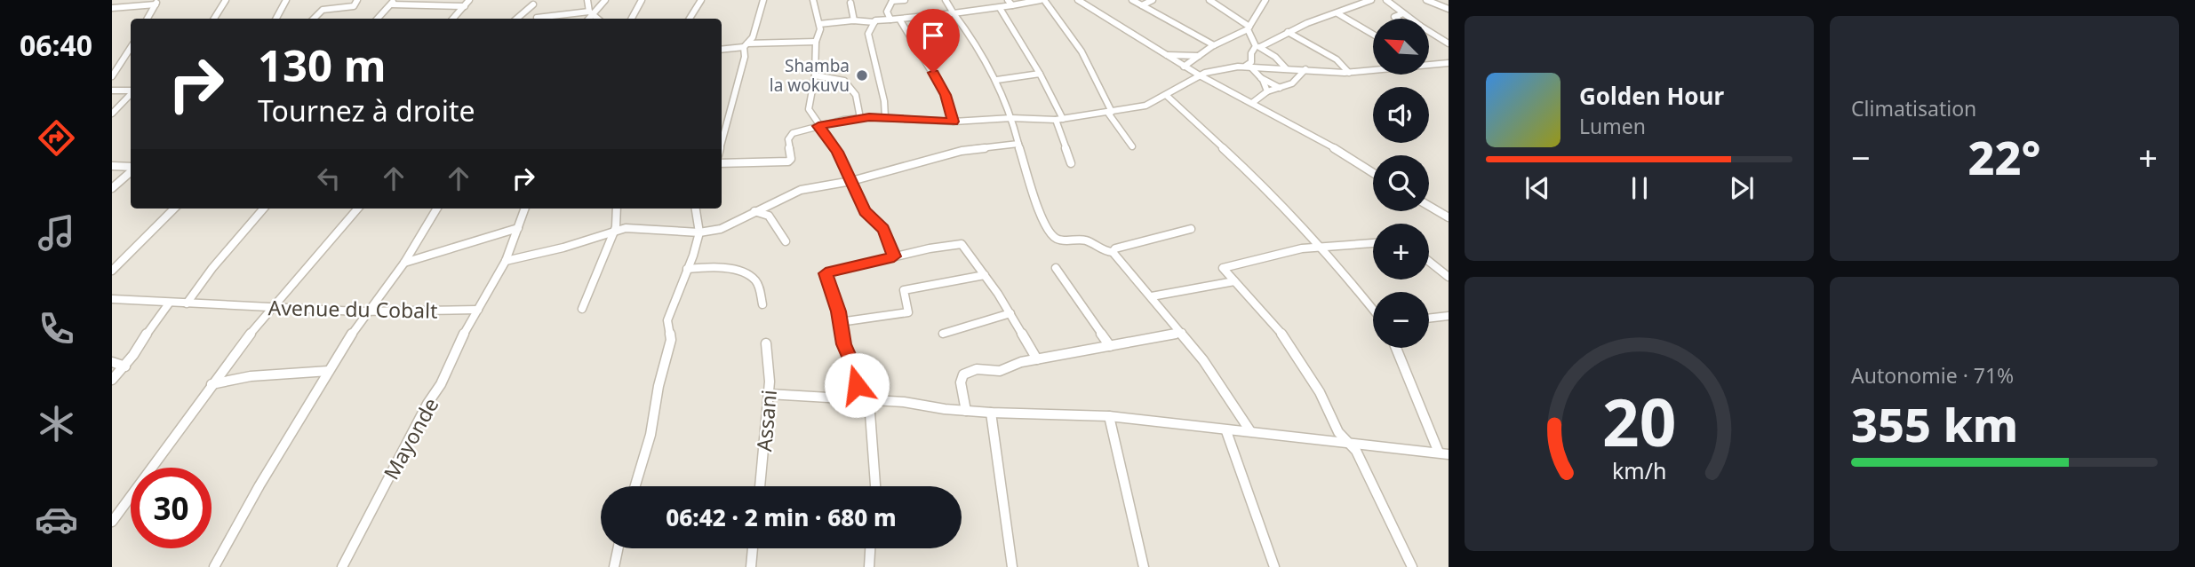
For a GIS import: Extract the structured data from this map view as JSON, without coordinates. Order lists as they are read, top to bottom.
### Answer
{
  "streets": {
    "street": ["Avenue du Cobalt", "Assani", "Mayonde"]
  },
  "crossings": [
    ["Avenue du Cobalt", "Mayonde"]
  ],
  "places": ["Shamba la wokuvu"],
  "north": "top left",
  "page": {
    "tabs": "06:40",
    "tile": [
      "Climatisation",
      ["Autonomie · 71%", "355 km"]
    ],
    "map_buttons": ["+", "−"],
    "turn": ["130 m", "Tournez à droite"],
    "song": ["Golden Hour", "Lumen"],
    "heat": ["−", "22°", "+"],
    "limit": "30",
    "trip": "06:42 · 2 min · 680 m",
    "gauge": ["20", "km/h"]
  }
}
